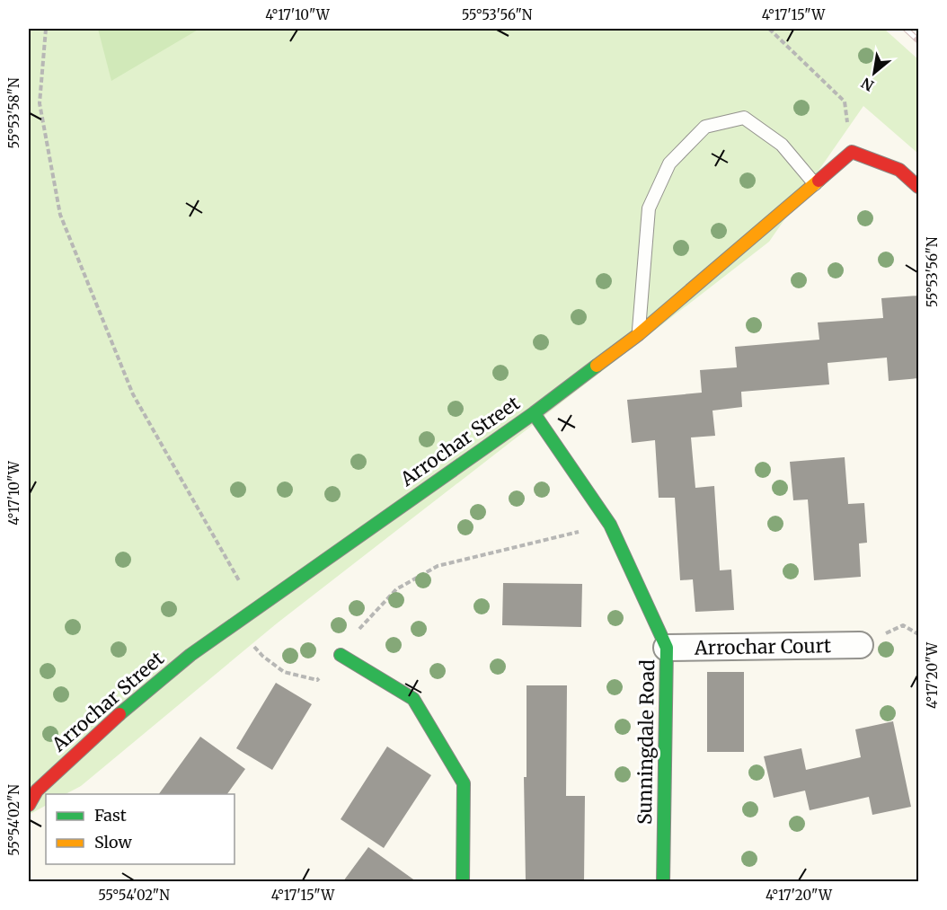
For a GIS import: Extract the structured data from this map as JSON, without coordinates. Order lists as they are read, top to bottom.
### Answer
{
  "streets": {
    "street": ["Arrochar Street", "Arrochar Court", "Sunningdale Road"]
  },
  "crossings": [
    ["Arrochar Street", "Sunningdale Road"],
    ["Arrochar Court", "Sunningdale Road"]
  ],
  "legend": ["Fast", "Slow"],
  "north": "bottom left",
  "coordinates": [
    "4°17'10\"W",
    "55°53'56\"N",
    "4°17'15\"W",
    "55°53'58\"N",
    "4°17'20\"W",
    "55°54'02\"N"
  ]
}
